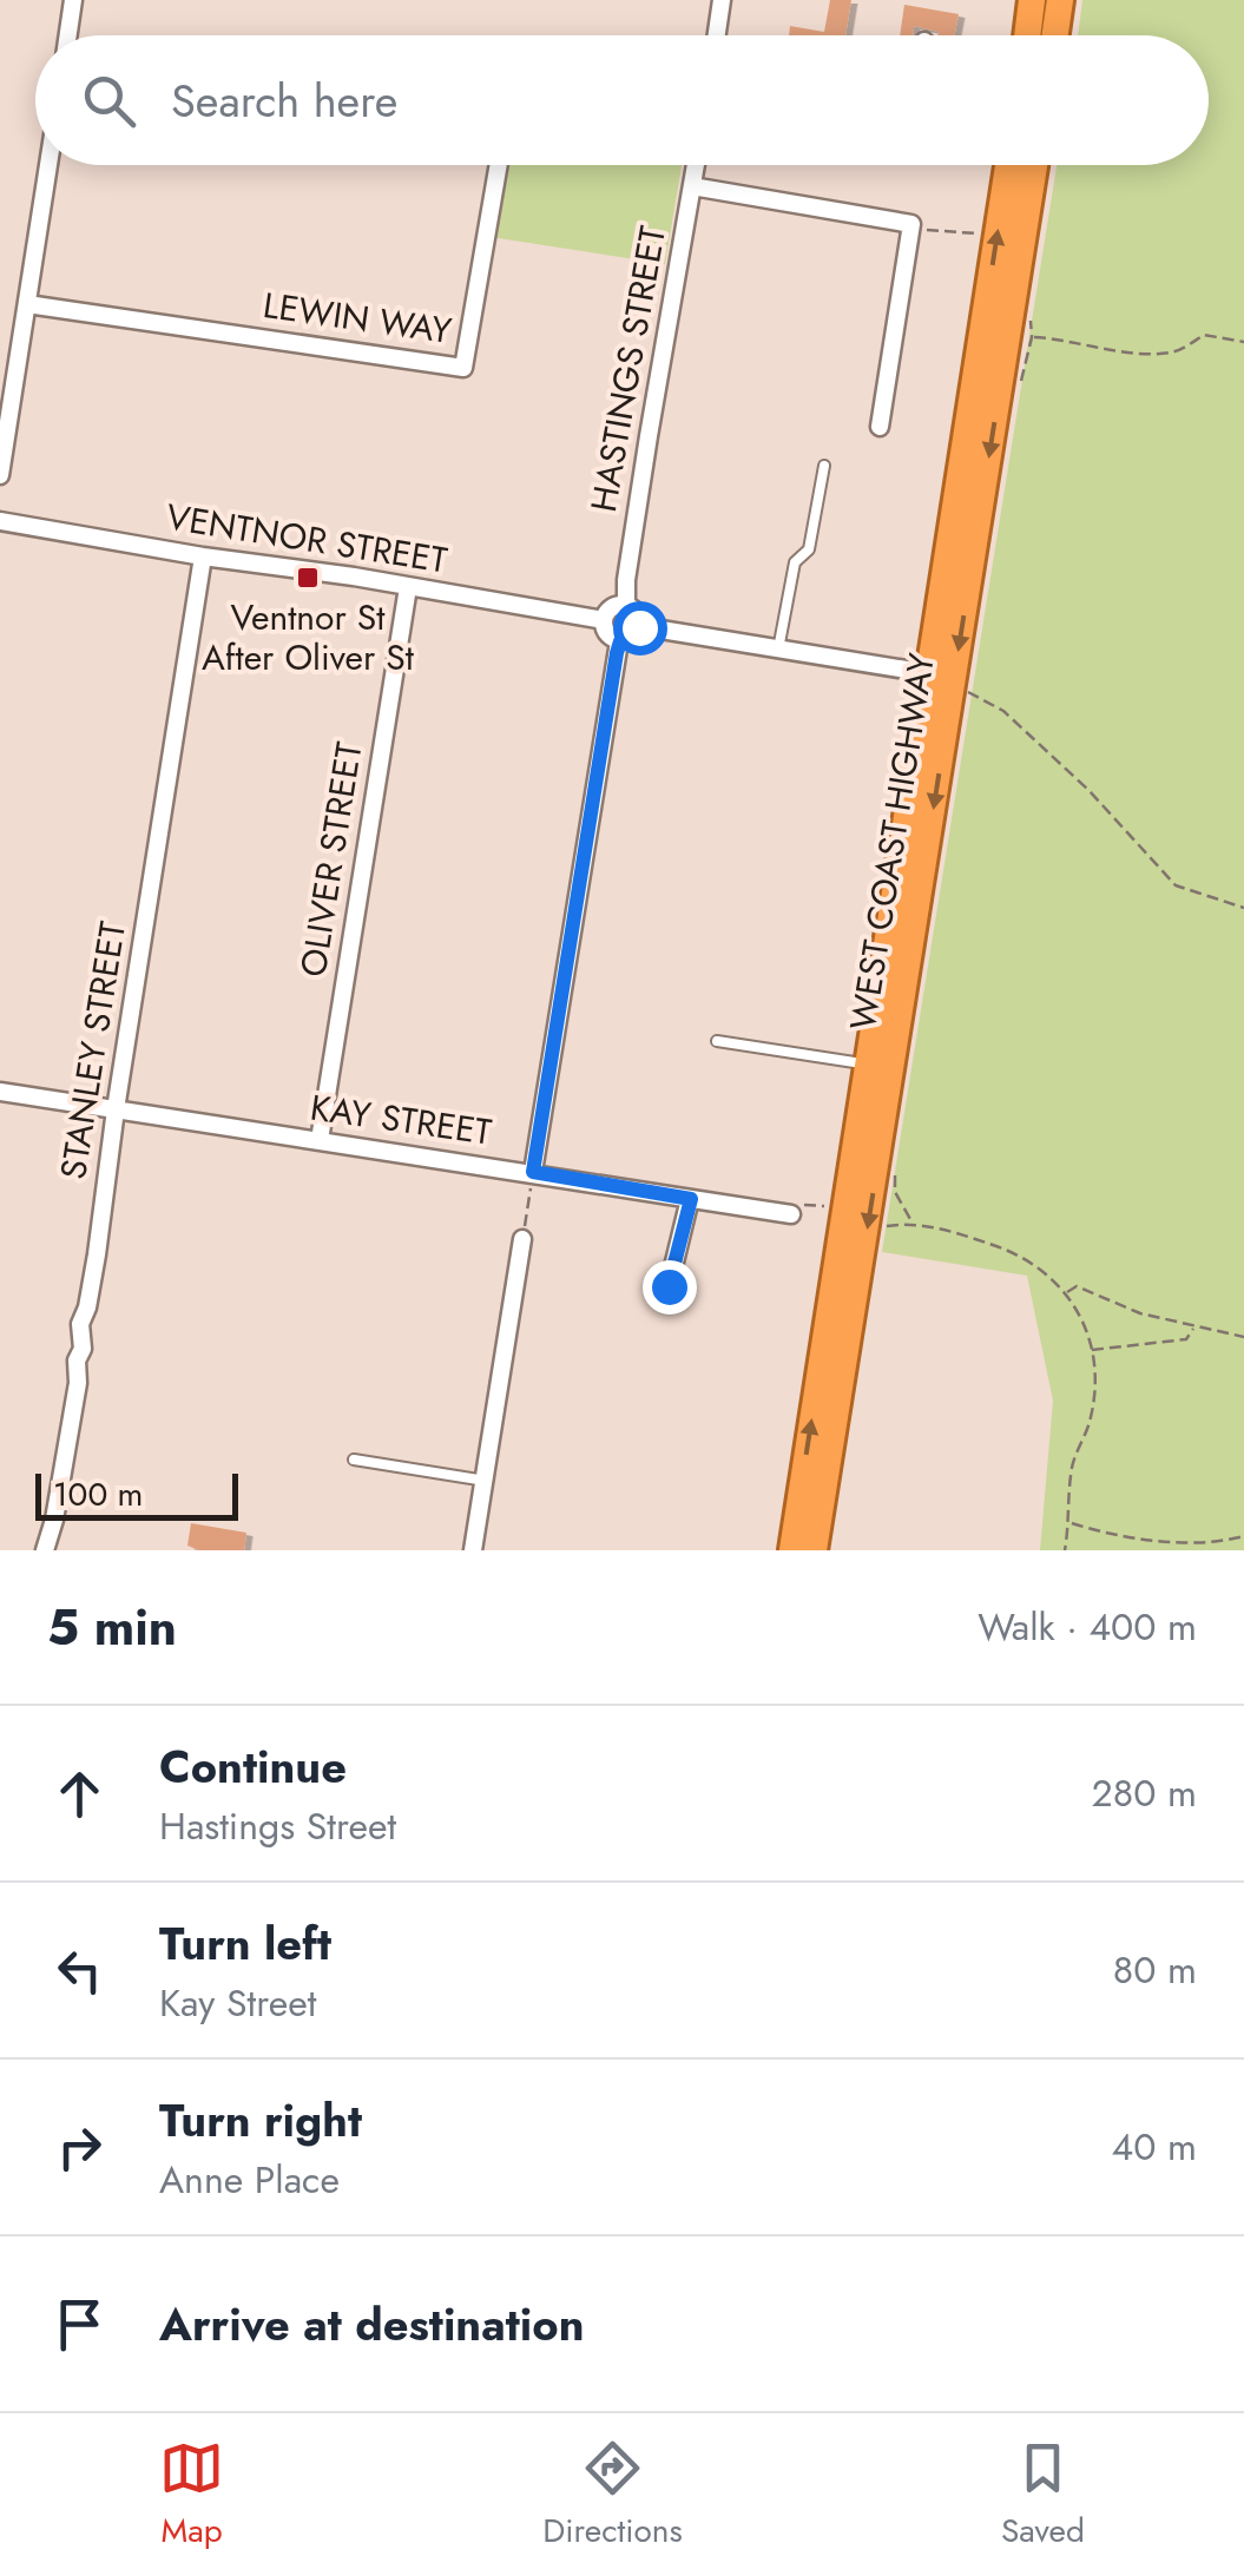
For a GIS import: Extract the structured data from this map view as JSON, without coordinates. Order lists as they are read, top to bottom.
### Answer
{
  "streets": {
    "highway": ["WEST COAST HIGHWAY"],
    "street": [
      "LEWIN WAY",
      "HASTINGS STREET",
      "VENTNOR STREET",
      "OLIVER STREET",
      "STANLEY STREET",
      "KAY STREET"
    ]
  },
  "crossings": [
    ["HASTINGS STREET", "VENTNOR STREET"],
    ["VENTNOR STREET", "OLIVER STREET"],
    ["VENTNOR STREET", "STANLEY STREET"],
    ["OLIVER STREET", "KAY STREET"],
    ["STANLEY STREET", "KAY STREET"]
  ],
  "places": {
    "transit": ["Ventnor St After Oliver St"]
  },
  "scale_bar": "100 m",
  "page": {
    "search": "Search here",
    "scale": "100 m",
    "heading": ["5 min", "Walk · 400 m"],
    "list": [
      ["Continue", "Hastings Street", "280 m"],
      ["Turn left", "Kay Street", "80 m"],
      ["Turn right", "Anne Place", "40 m"],
      "Arrive at destination"
    ],
    "nav": ["Map", "Directions", "Saved"]
  }
}
